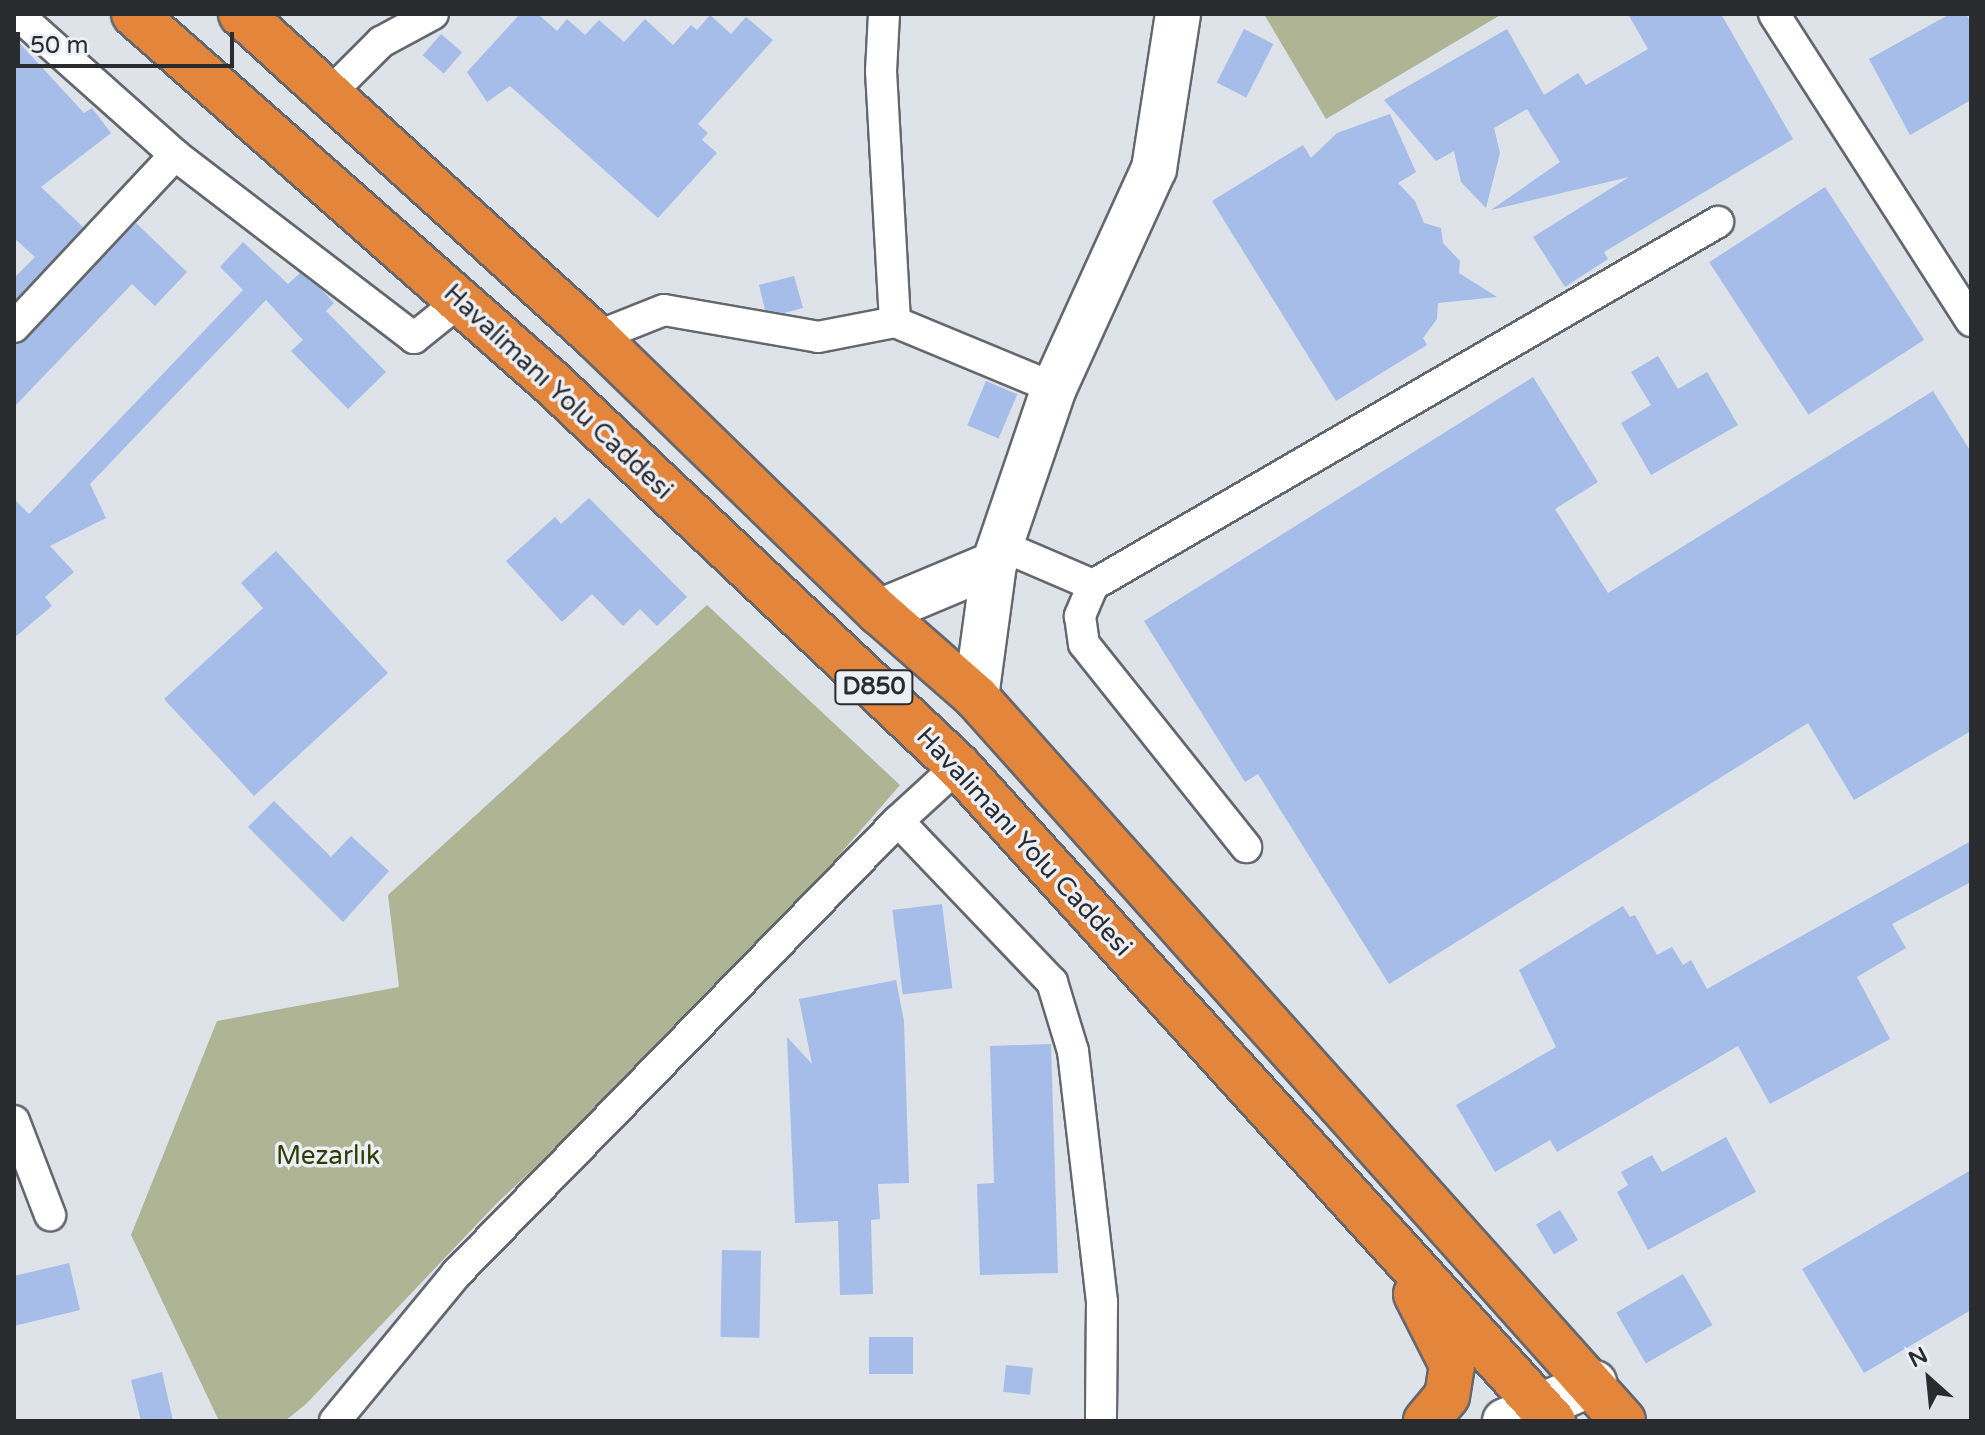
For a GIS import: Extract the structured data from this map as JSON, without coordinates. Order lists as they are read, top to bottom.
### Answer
{
  "streets": {
    "highway": ["Havalimanı Yolu Caddesi", "D850"]
  },
  "parks": ["Mezarlık"],
  "scale_bar": "50 m",
  "north": "top left"
}
